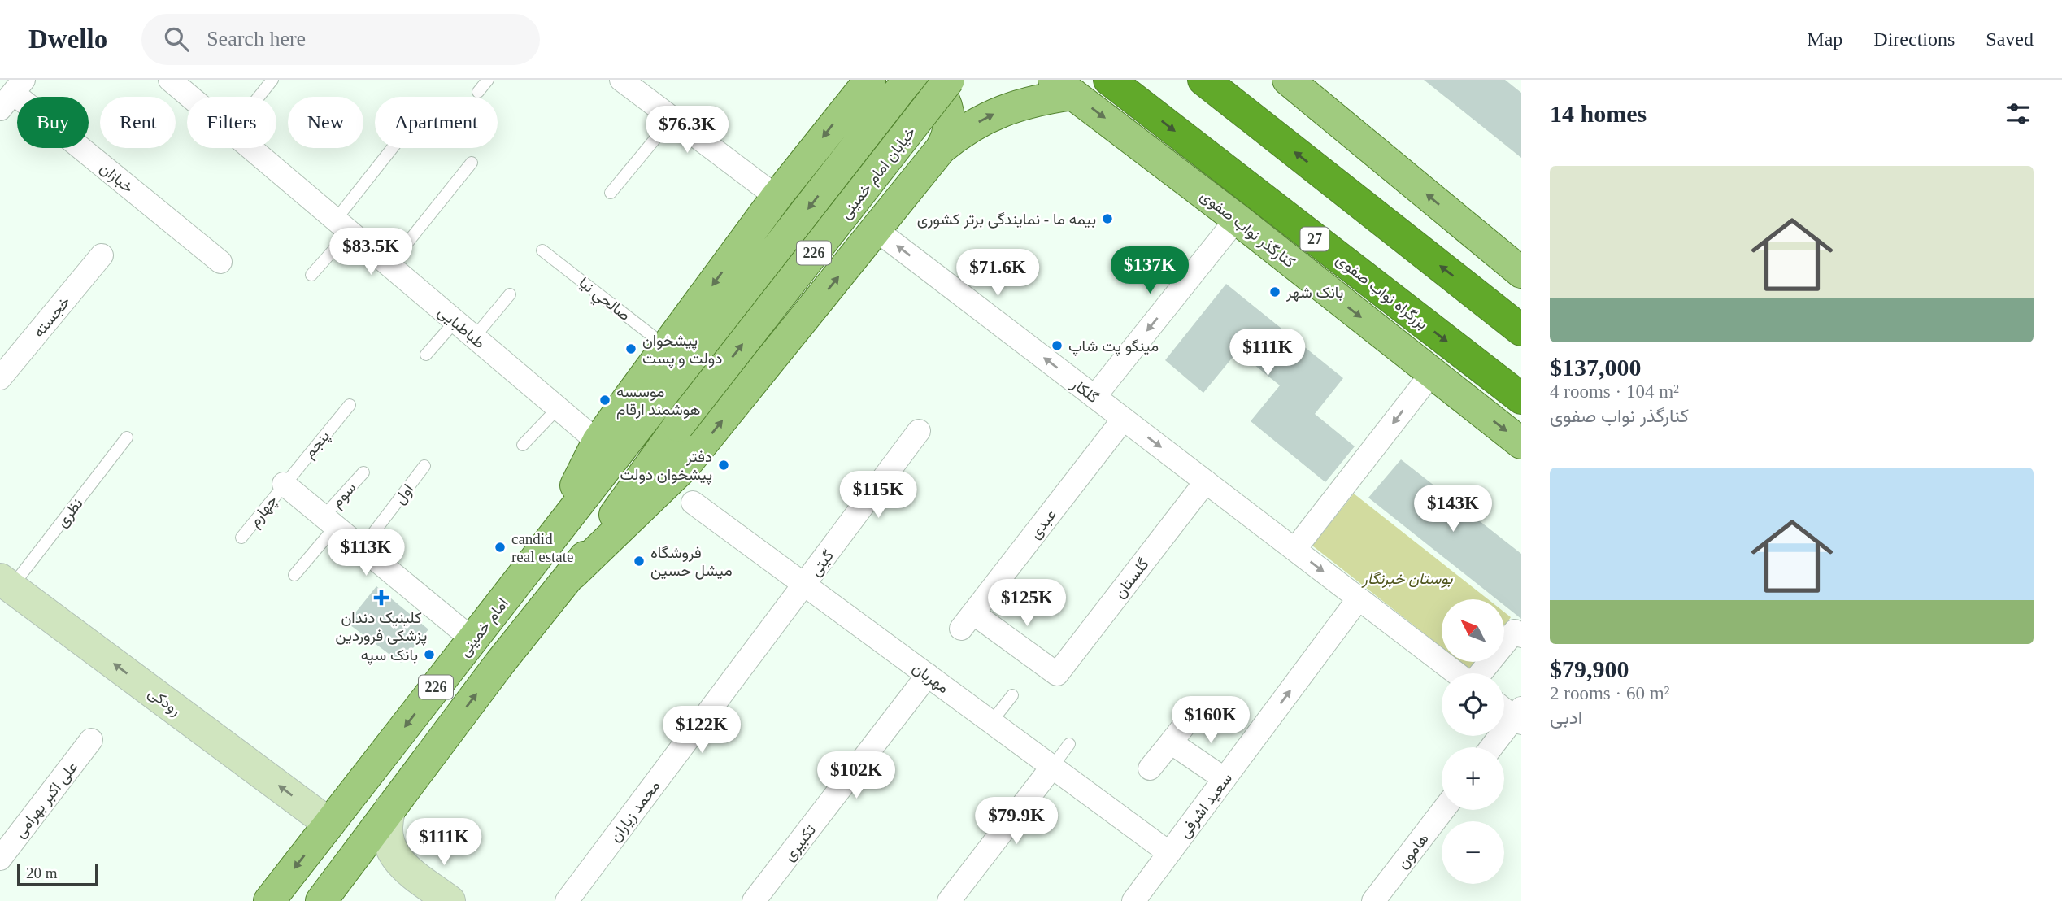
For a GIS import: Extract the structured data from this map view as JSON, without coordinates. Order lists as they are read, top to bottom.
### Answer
{
  "streets": {
    "highway": ["27", "بزرگراه نواب صفوی"],
    "main road": [
      "خیابان امام خمینی",
      "کنارگذر نواب صفوی",
      "226",
      "امام خمینی",
      "رودکی"
    ],
    "street": [
      "خبازان",
      "خجسته",
      "طباطبایی",
      "گلکار",
      "عبدی",
      "گیتی",
      "گلستان",
      "مهربان",
      "علی اکبر بهرامی",
      "سعید اشرفی",
      "محمد زیاران",
      "تکبیری",
      "هامون"
    ],
    "lane": [
      "صالحي نیا",
      "پنجم",
      "اول",
      "سوم",
      "چهارم",
      "نظری"
    ]
  },
  "crossings": [
    ["خیابان امام خمینی", "226"],
    ["خیابان امام خمینی", "امام خمینی"],
    ["226", "امام خمینی"],
    ["گلکار", "عبدی"],
    ["گلکار", "گلستان"],
    ["گلکار", "سعید اشرفی"],
    ["پنجم", "چهارم"],
    ["نظری", "رودکی"],
    ["عبدی", "گلستان"],
    ["گیتی", "مهربان"],
    ["گیتی", "محمد زیاران"],
    ["امام خمینی", "رودکی"],
    ["مهربان", "سعید اشرفی"],
    ["مهربان", "محمد زیاران"],
    ["مهربان", "تکبیری"]
  ],
  "one_way": ["رودکی"],
  "parks": ["بوستان خبرنگار"],
  "places": {
    "other": [
      "بیمه ما - نمایندگی برتر کشوری",
      "بانک شهر",
      "مینگو پت شاپ",
      "پیشخوان دولت و پست",
      "موسسه هوشمند ارقام",
      "دفتر پیشخوان دولت",
      "candid real estate",
      "فروشگاه میشل حسین",
      "بانک سپه"
    ],
    "health": ["کلینیک دندان پزشکی فروردین"]
  },
  "scale_bar": "20 m",
  "north": "top left",
  "page": {
    "header": "Dwello",
    "search": "Search here",
    "nav": ["Map", "Directions", "Saved"],
    "heading": "14 homes",
    "chip": [
      "Buy",
      "Rent",
      "Filters",
      "New",
      "Apartment"
    ],
    "price": [
      "$76.3K",
      "$83.5K",
      "$137K",
      "$71.6K",
      "$111K",
      "$115K",
      "$143K",
      "$113K",
      "$125K",
      "$160K",
      "$122K",
      "$102K",
      "$79.9K",
      "$111K"
    ],
    "list": [
      {
        "name": "$137,000",
        "note": "4 rooms · 104 m² · کنارگذر نواب صفوی"
      },
      {
        "name": "$79,900",
        "note": "2 rooms · 60 m² · ادبی"
      }
    ],
    "map_buttons": ["+", "−"],
    "scale": "20 m"
  }
}
